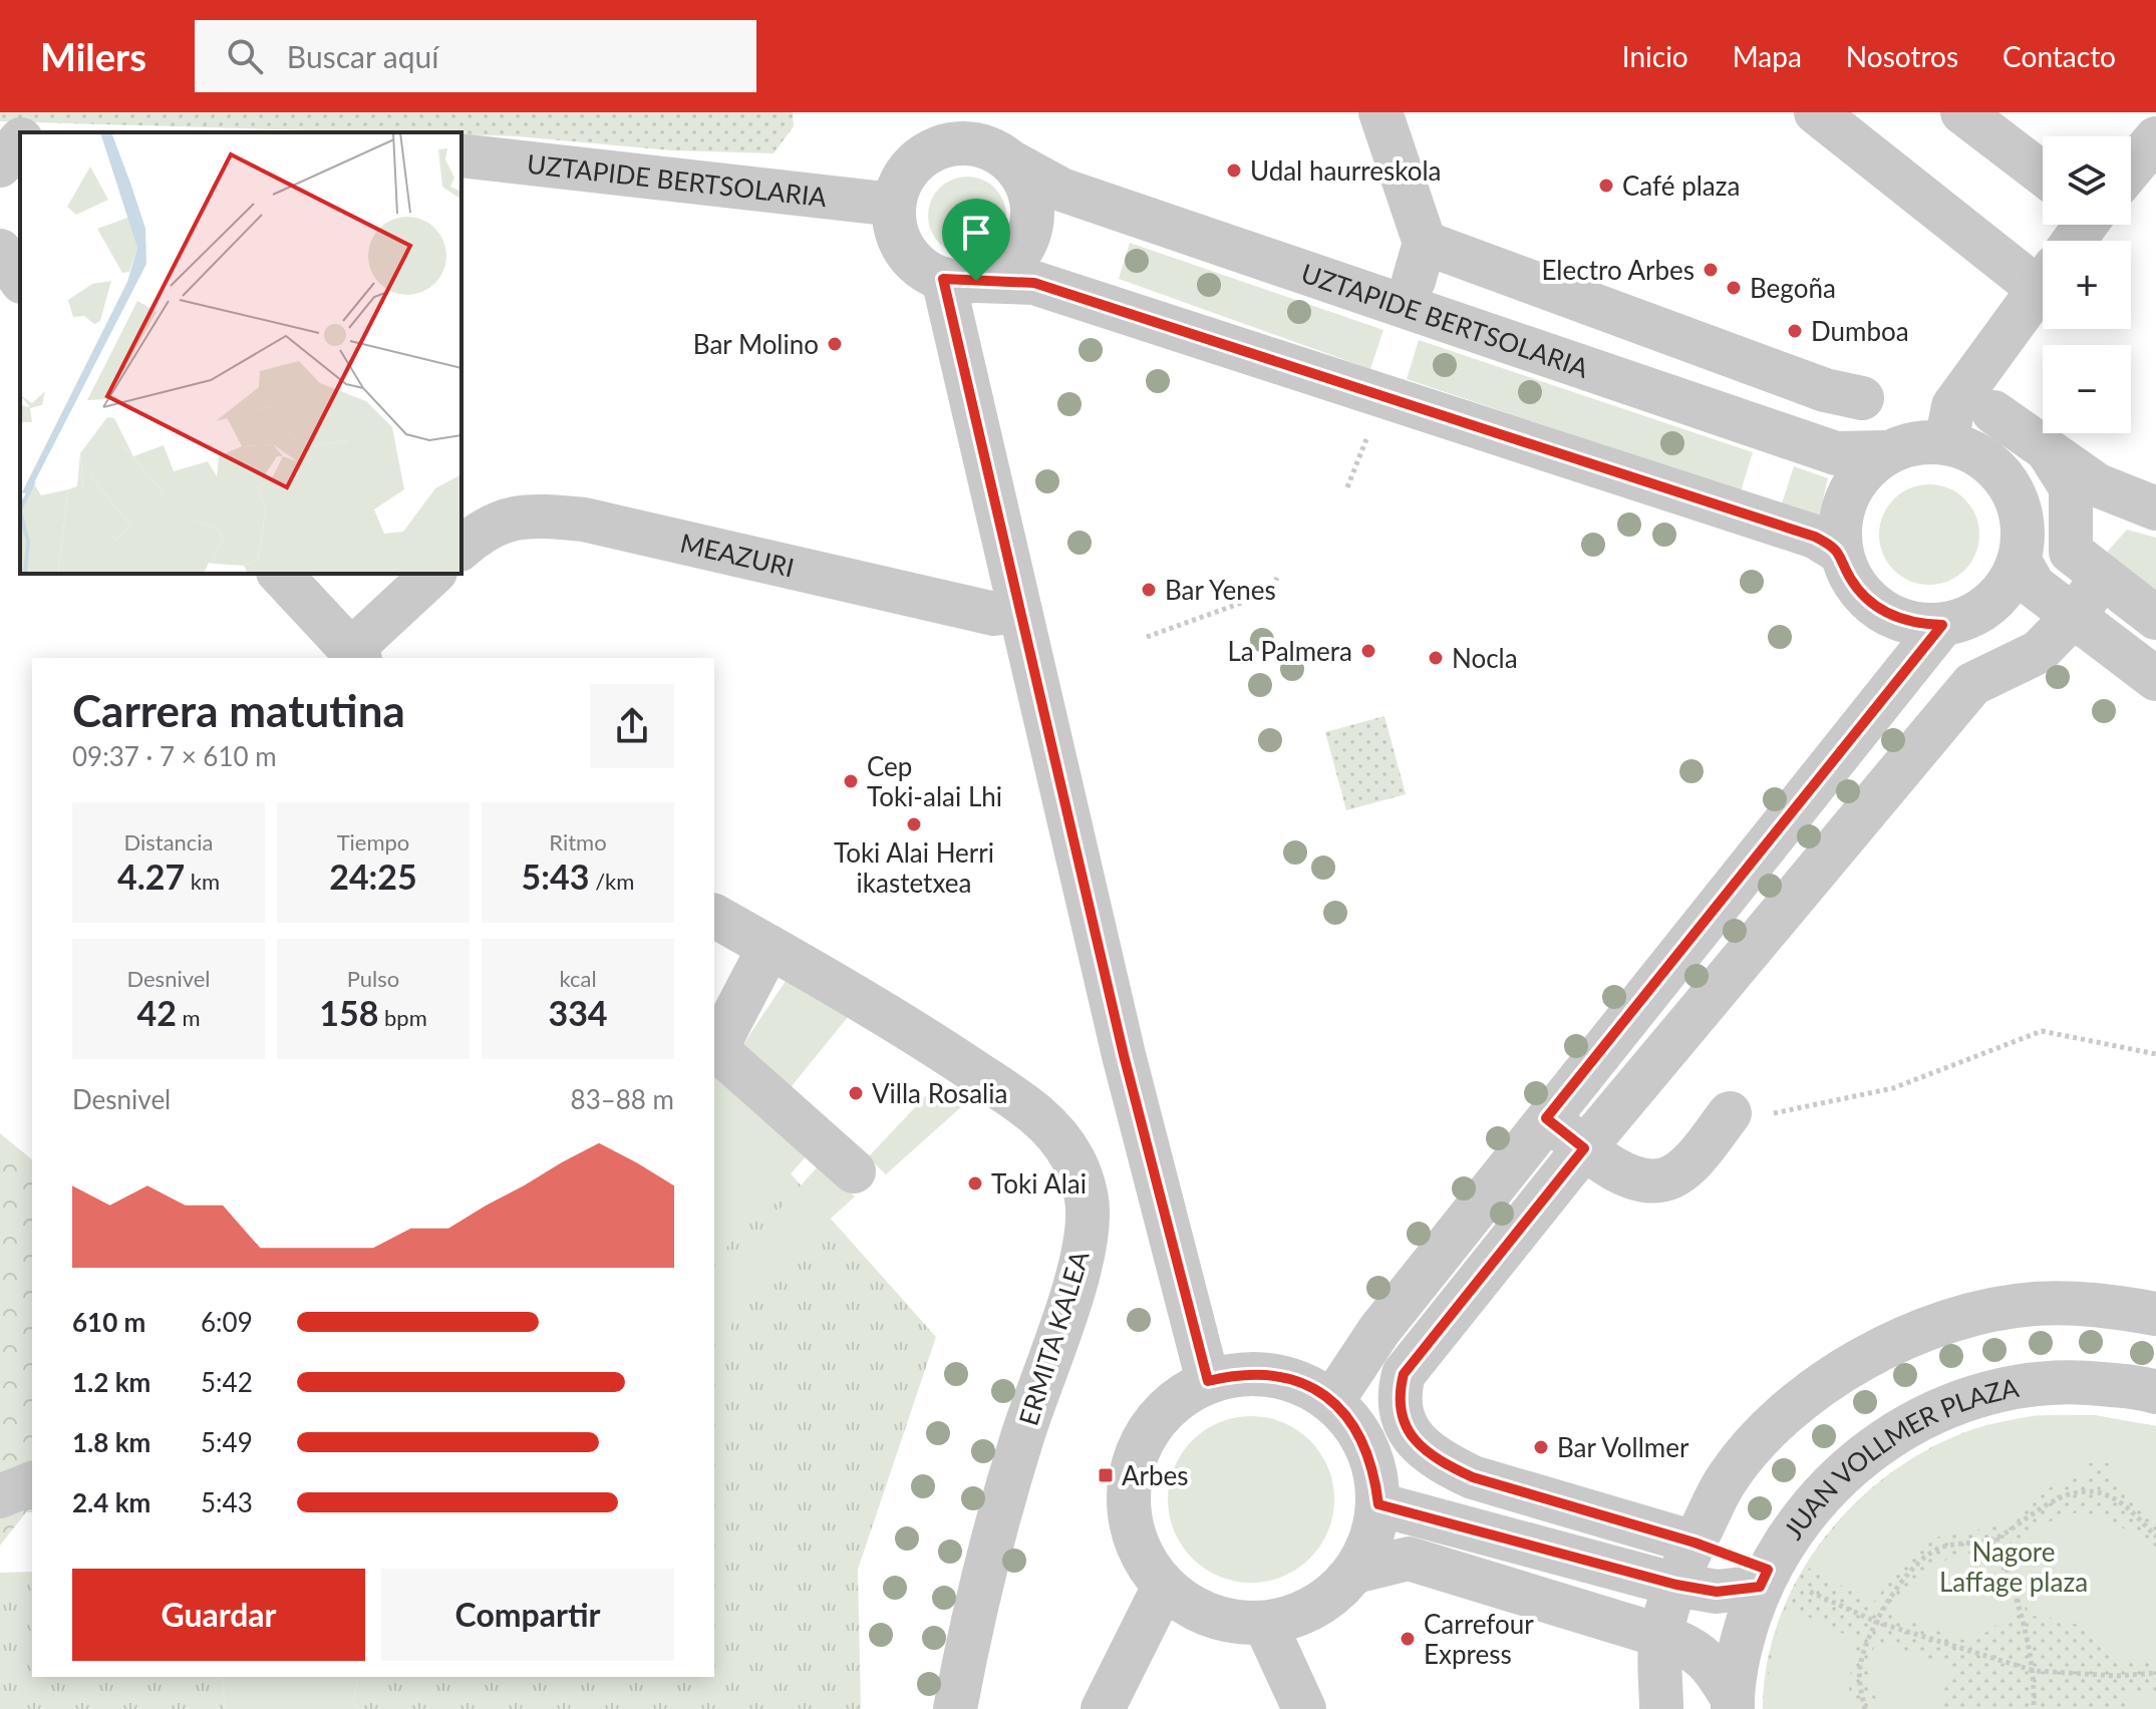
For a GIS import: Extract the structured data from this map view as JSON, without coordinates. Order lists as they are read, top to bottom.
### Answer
{
  "streets": {
    "street": [
      "UZTAPIDE BERTSOLARIA",
      "MEAZURI",
      "ERMITA KALEA",
      "JUAN VOLLMER PLAZA"
    ]
  },
  "parks": ["Nagore Laffage plaza"],
  "places": {
    "other": [
      "Udal haurreskola",
      "Café plaza",
      "Electro Arbes",
      "Begoña",
      "Dumboa",
      "Bar Molino",
      "Bar Yenes",
      "La Palmera",
      "Nocla",
      "Cep Toki-alai Lhi",
      "Toki Alai Herri ikastetxea",
      "Villa Rosalia",
      "Toki Alai",
      "Bar Vollmer",
      "Carrefour Express"
    ],
    "transit": ["Arbes"]
  },
  "page": {
    "header": "Milers",
    "search": "Buscar aquí",
    "nav": [
      "Inicio",
      "Mapa",
      "Nosotros",
      "Contacto"
    ],
    "map_buttons": ["+", "−"],
    "heading": ["Carrera matutina", "09:37 · 7 × 610 m"],
    "stats": [
      ["Distancia", "4.27 km"],
      ["Tiempo", "24:25"],
      ["Ritmo", "5:43 /km"],
      ["Desnivel", "42 m"],
      ["Pulso", "158 bpm"],
      ["kcal", "334"]
    ],
    "chart": ["Desnivel", "83–88 m"],
    "list": [
      {
        "name": "610 m",
        "note": "6:09"
      },
      {
        "name": "1.2 km",
        "note": "5:42"
      },
      {
        "name": "1.8 km",
        "note": "5:49"
      },
      {
        "name": "2.4 km",
        "note": "5:43"
      }
    ],
    "buttons": ["Guardar", "Compartir"]
  }
}
